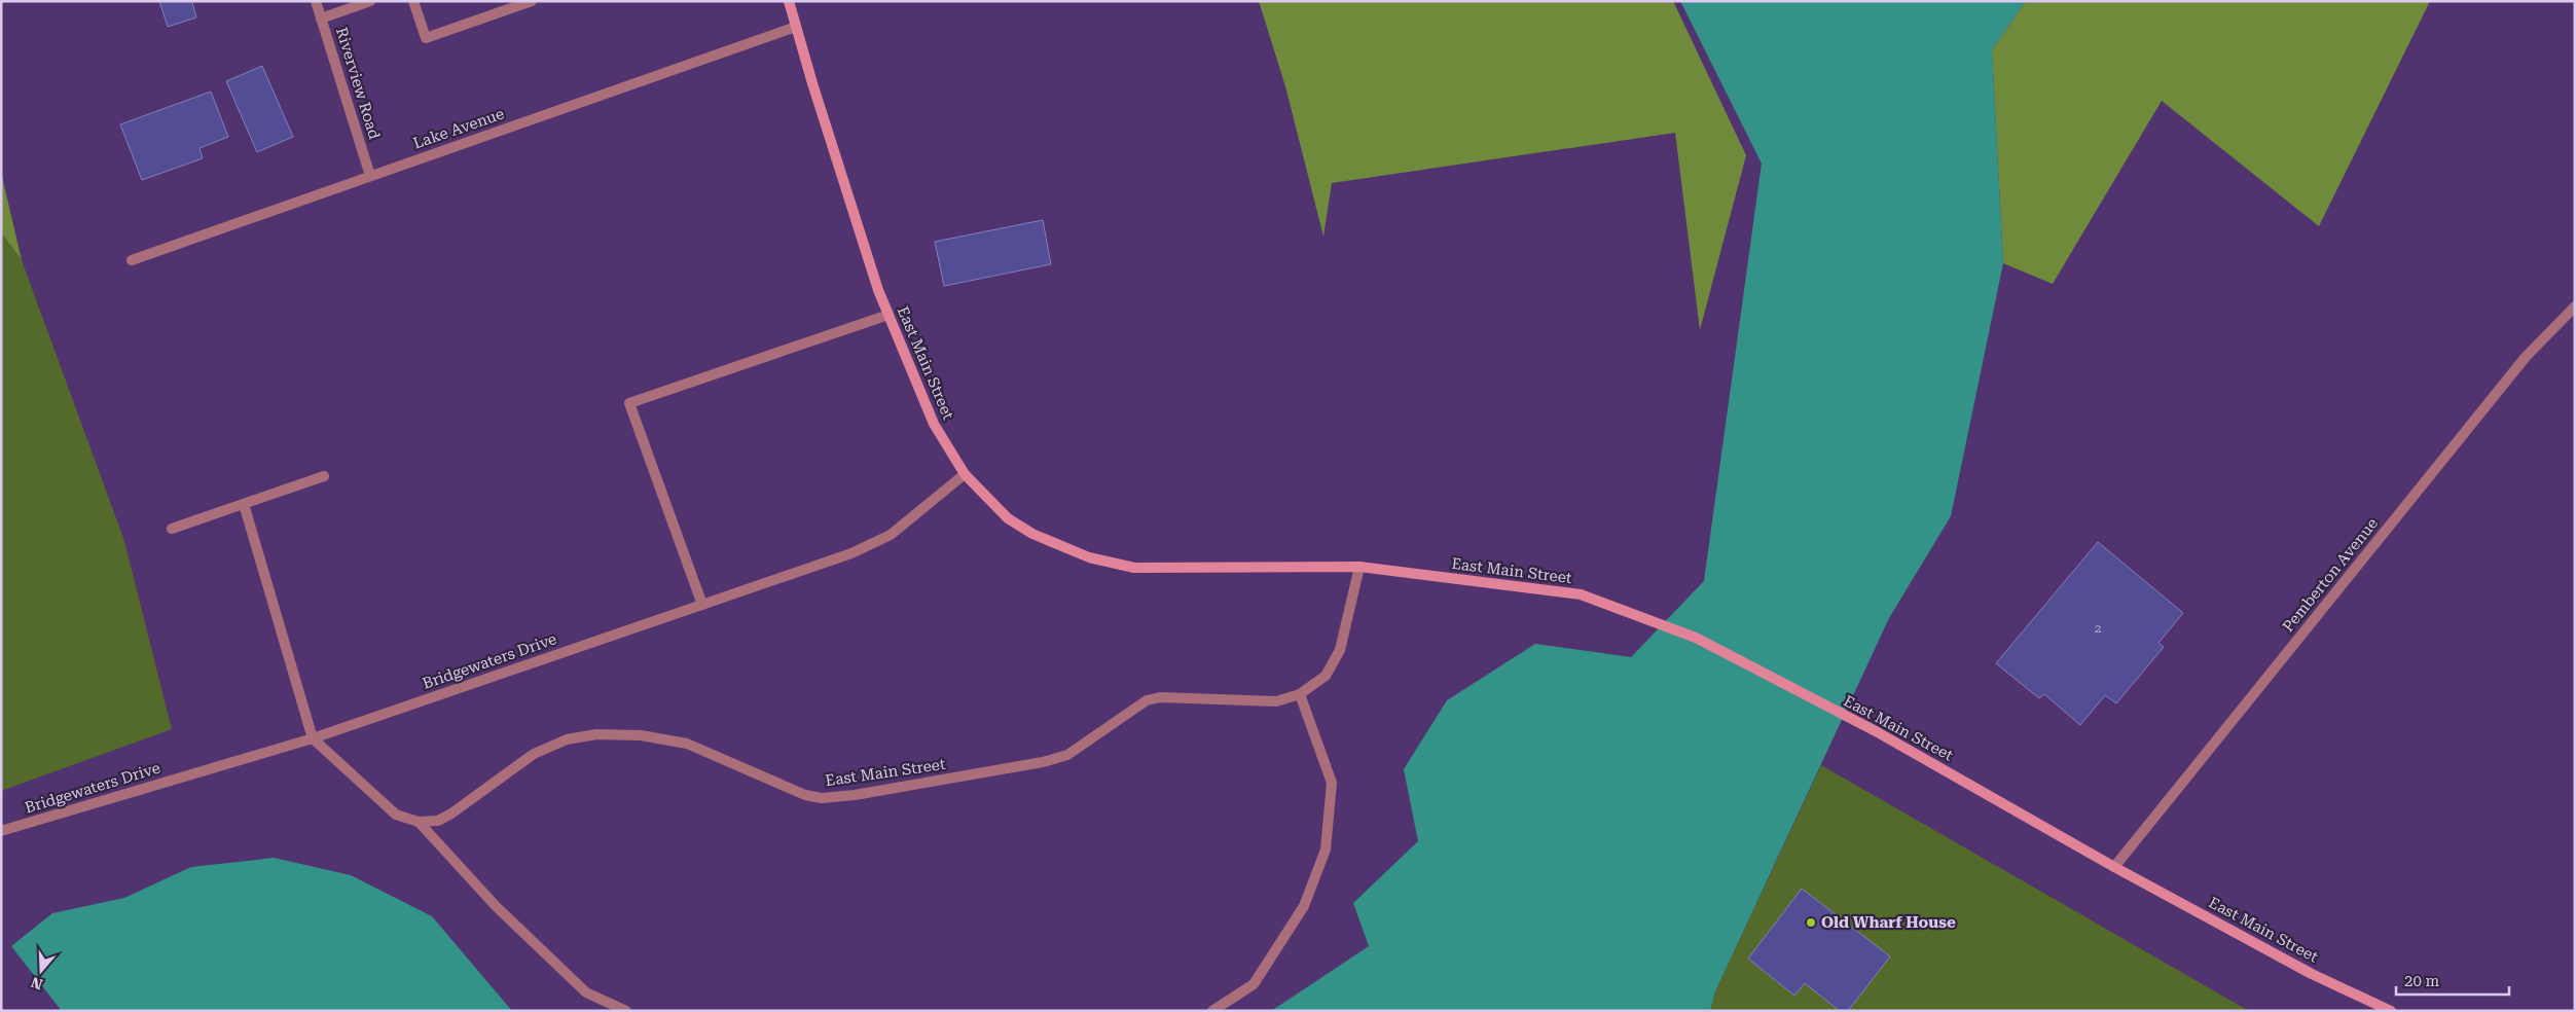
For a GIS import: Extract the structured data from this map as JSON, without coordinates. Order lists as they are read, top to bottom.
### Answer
{
  "streets": {
    "main road": ["East Main Street"],
    "street": [
      "Riverview Road",
      "Lake Avenue",
      "Pemberton Avenue",
      "Bridgewaters Drive"
    ]
  },
  "crossings": [
    ["Riverview Road", "Lake Avenue"],
    ["Lake Avenue", "East Main Street"],
    ["East Main Street", "Pemberton Avenue"],
    ["East Main Street", "Bridgewaters Drive"]
  ],
  "places": ["Old Wharf House"],
  "house_numbers": ["2"],
  "scale_bar": "20 m",
  "north": "bottom"
}
